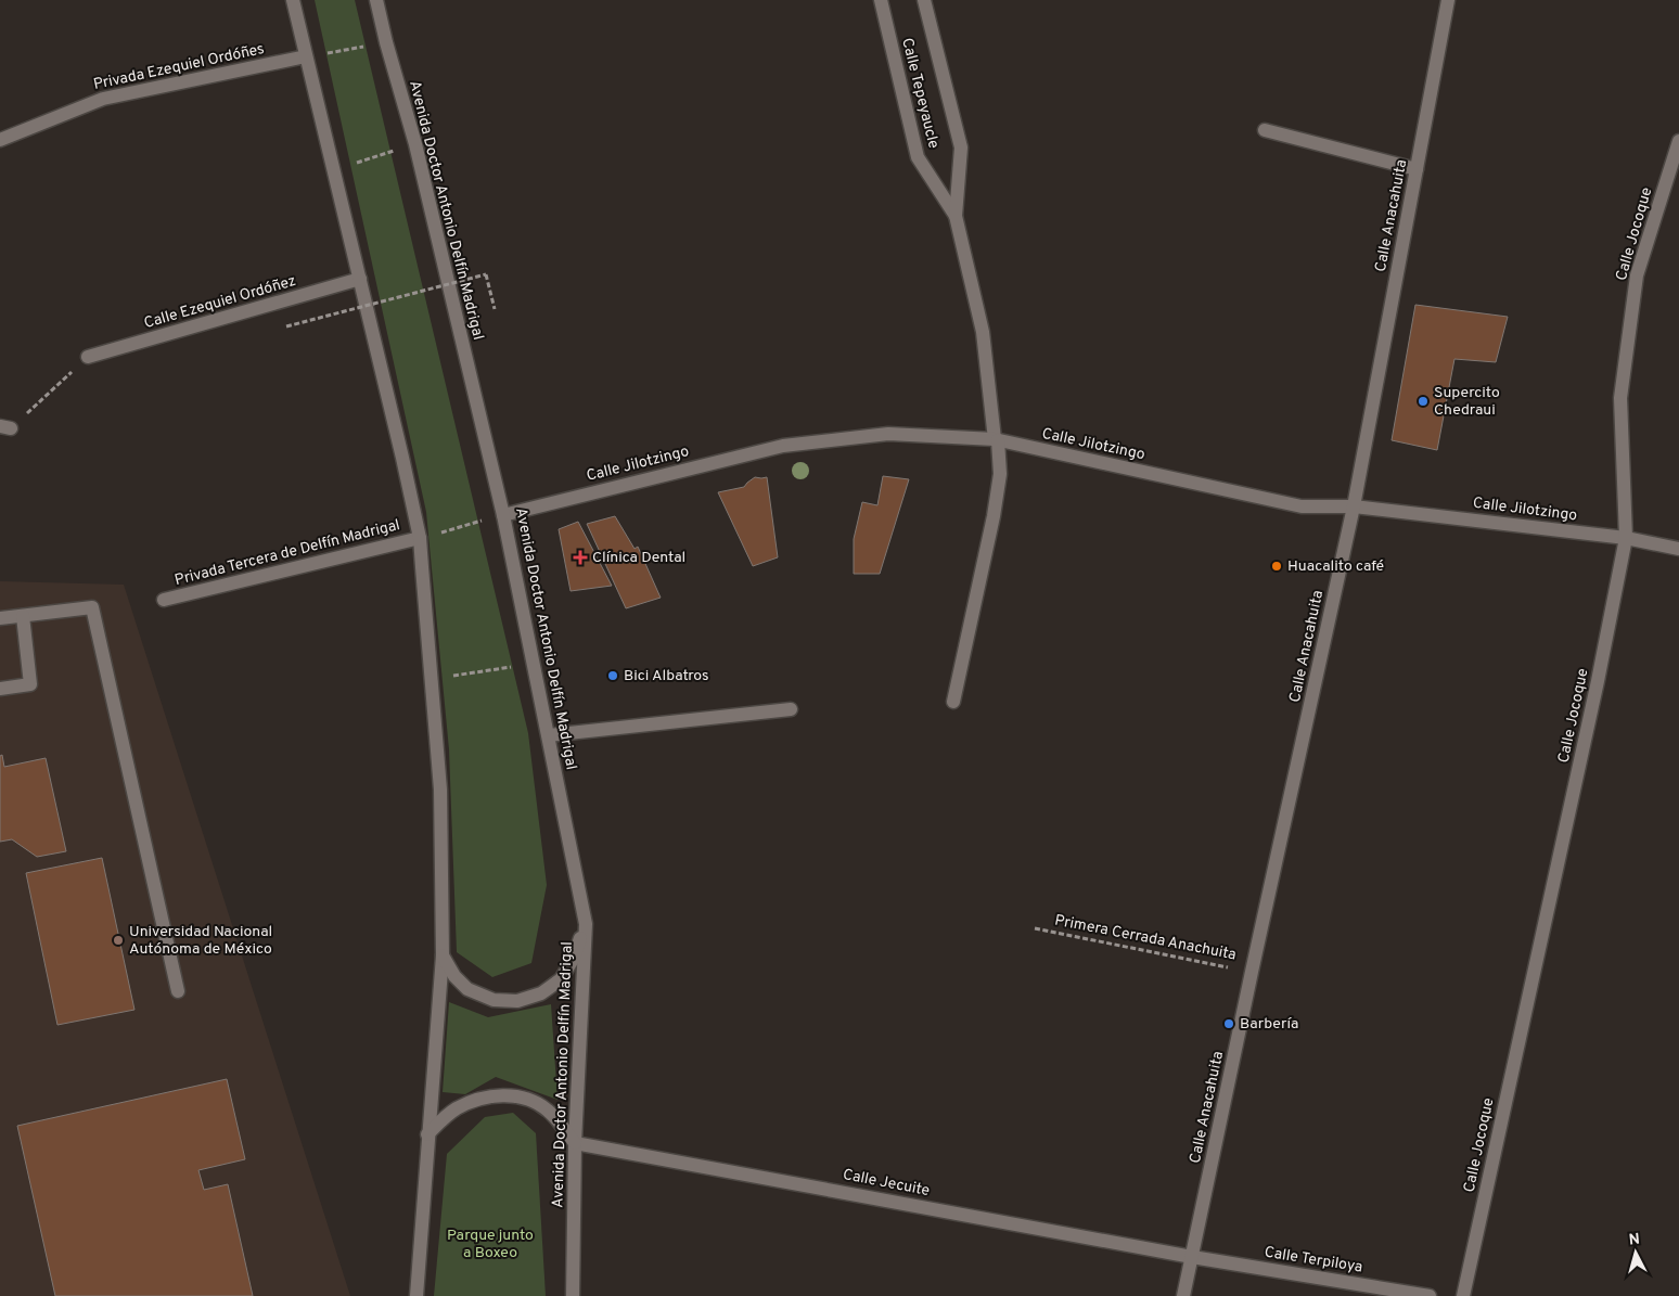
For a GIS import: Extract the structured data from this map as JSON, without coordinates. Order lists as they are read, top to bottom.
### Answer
{
  "streets": {
    "street": [
      "Privada Ezequiel Ordóñes",
      "Calle Tepeyaucle",
      "Avenida Doctor Antonio Delfín Madrigal",
      "Calle Anacahuita",
      "Calle Jocoque",
      "Calle Ezequiel Ordóñez",
      "Calle Jilotzingo",
      "Privada Tercera de Delfín Madrigal",
      "Calle Jecuite",
      "Calle Terpiloya"
    ],
    "path": ["Primera Cerrada Anachuita"]
  },
  "crossings": [
    ["Calle Tepeyaucle", "Calle Jilotzingo"],
    ["Avenida Doctor Antonio Delfín Madrigal", "Calle Jilotzingo"],
    ["Avenida Doctor Antonio Delfín Madrigal", "Calle Jecuite"],
    ["Calle Anacahuita", "Calle Jilotzingo"],
    ["Calle Anacahuita", "Primera Cerrada Anachuita"],
    ["Calle Anacahuita", "Calle Jecuite"],
    ["Calle Anacahuita", "Calle Terpiloya"],
    ["Calle Jocoque", "Calle Jilotzingo"],
    ["Calle Jecuite", "Calle Terpiloya"]
  ],
  "parks": ["Parque junto a Boxeo"],
  "places": {
    "other": [
      "Supercito Chedraui",
      "Huacalito café",
      "Bici Albatros",
      "Universidad Nacional Autónoma de México",
      "Barbería"
    ],
    "health": ["Clínica Dental"]
  },
  "north": "top"
}
